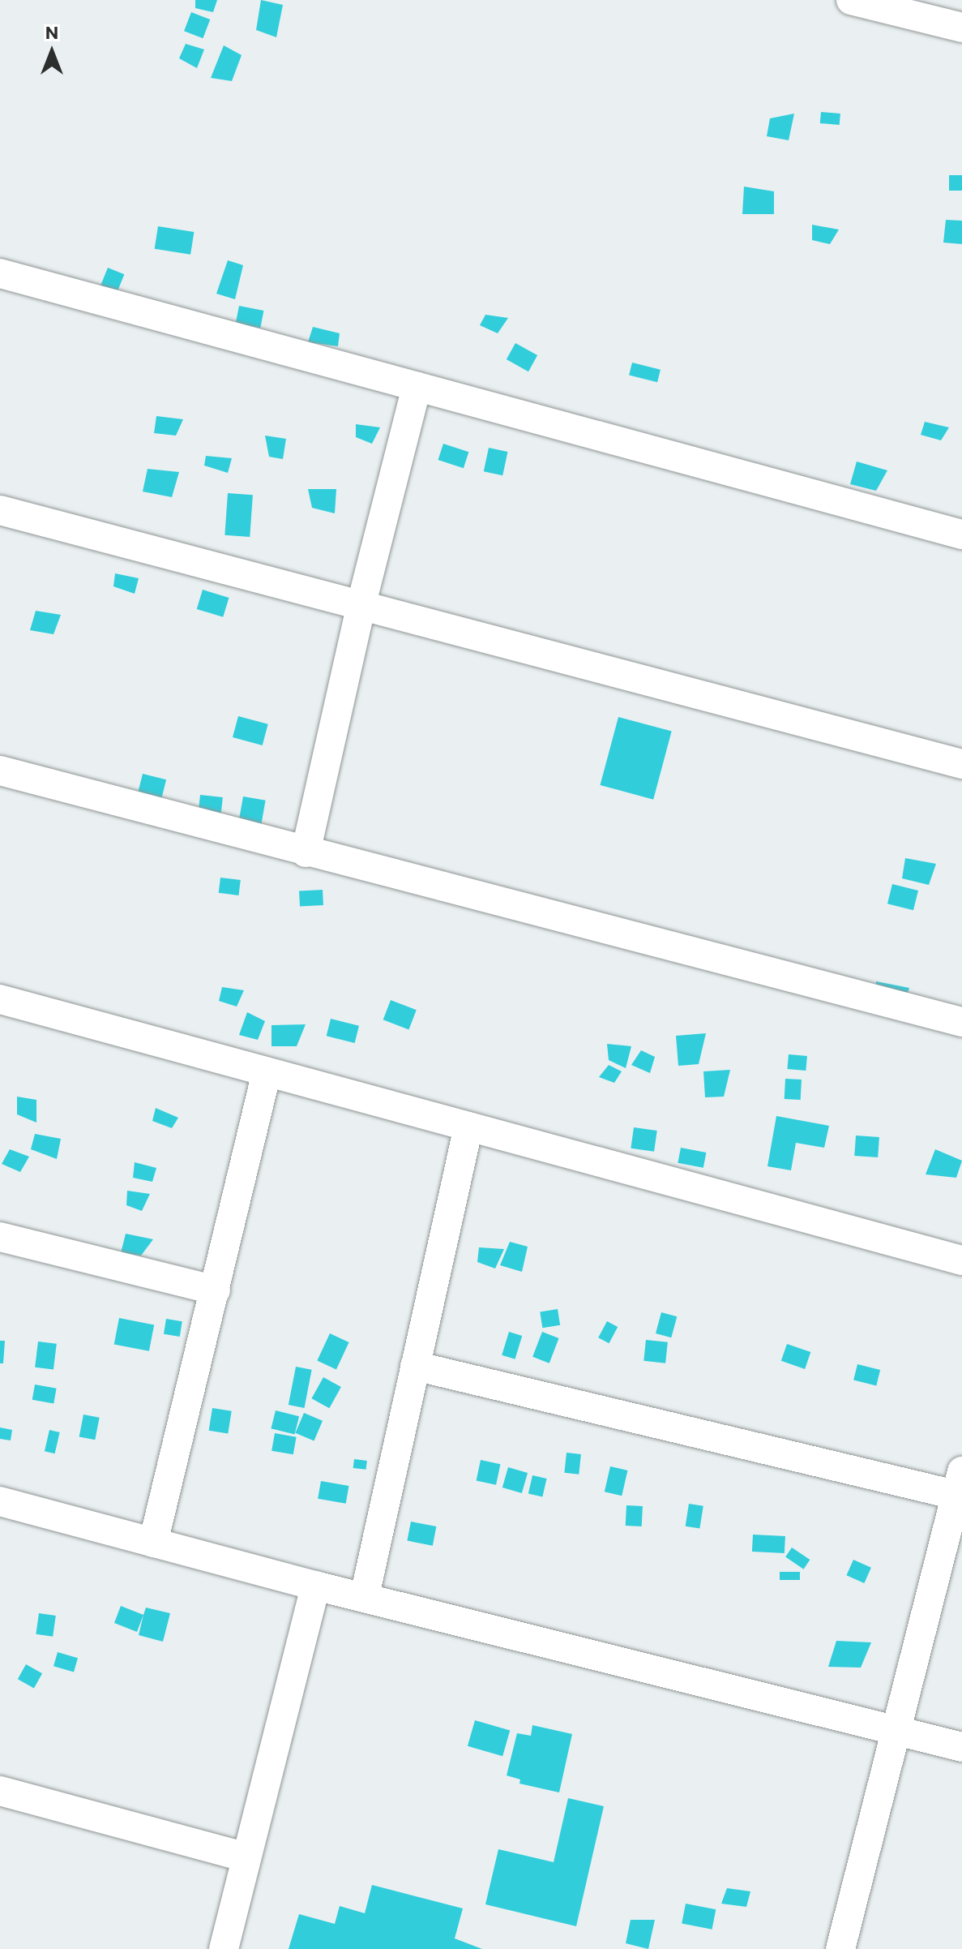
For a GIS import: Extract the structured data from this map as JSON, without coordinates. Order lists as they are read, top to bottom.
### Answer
{
  "north": "top"
}
